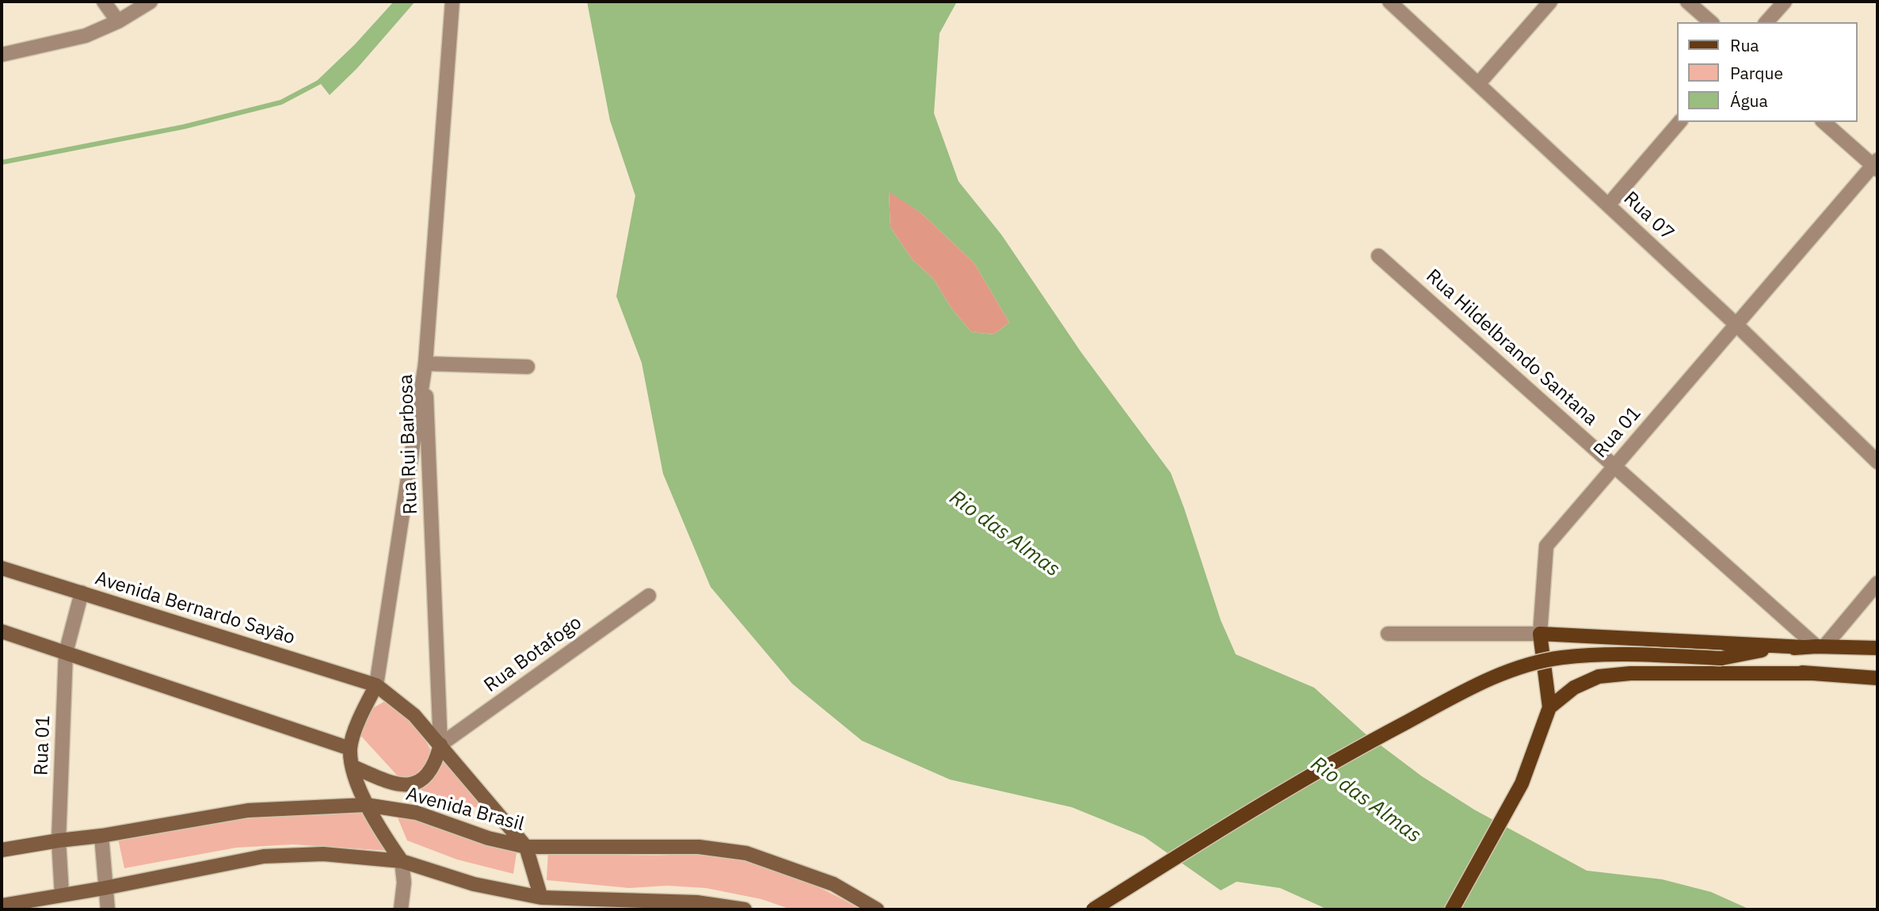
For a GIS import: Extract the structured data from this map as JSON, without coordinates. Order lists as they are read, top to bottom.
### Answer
{
  "streets": {
    "main road": ["Rua 01", "Avenida Bernardo Sayão", "Avenida Brasil"],
    "street": [
      "Rua 07",
      "Rua Hildelbrando Santana",
      "Rua Rui Barbosa",
      "Rua Botafogo"
    ]
  },
  "crossings": [
    ["Rua 07", "Rua 01"],
    ["Rua Hildelbrando Santana", "Rua 01"],
    ["Rua 01", "Avenida Bernardo Sayão"],
    ["Rua 01", "Avenida Brasil"],
    ["Rua Rui Barbosa", "Avenida Bernardo Sayão"],
    ["Rua Rui Barbosa", "Rua Botafogo"]
  ],
  "water": ["Rio das Almas"],
  "legend": ["Rua", "Parque", "Água"]
}
